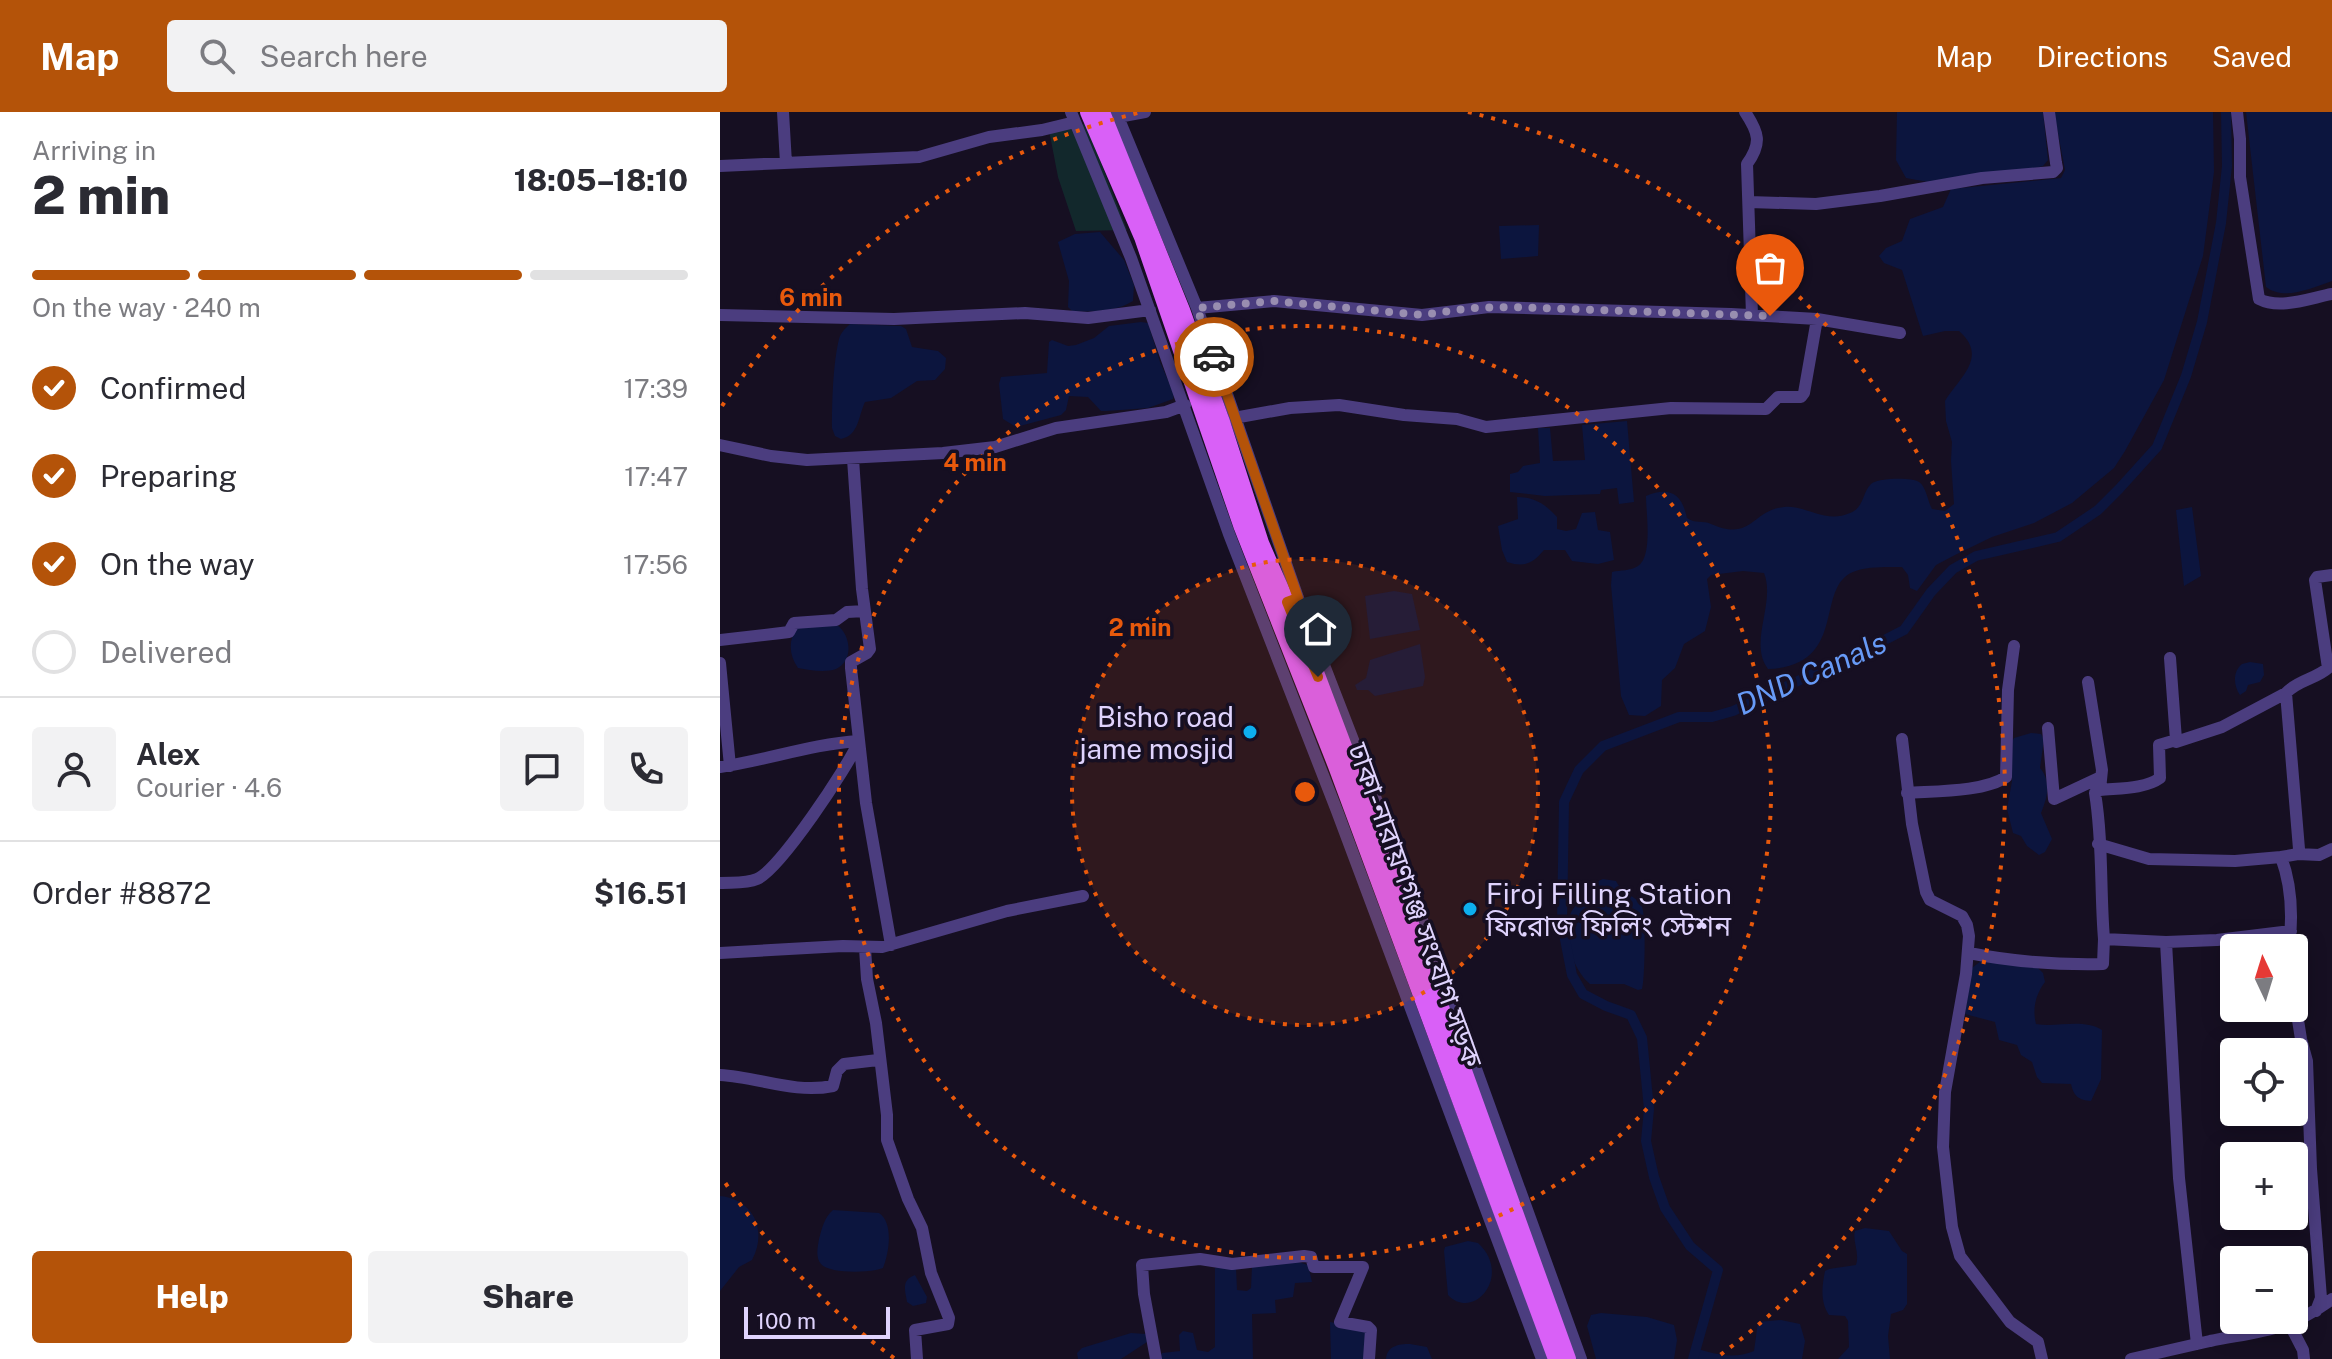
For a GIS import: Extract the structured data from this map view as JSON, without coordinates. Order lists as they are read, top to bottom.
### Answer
{
  "streets": {
    "main road": ["ঢাকা-নারায়ণগঞ্জ সংযোগ সড়ক"]
  },
  "water": ["DND Canals"],
  "places": ["Bisho road jame mosjid", "Firoj Filling Station ফিরোজ ফিলিং স্টেশন"],
  "scale_bar": "100 m",
  "north": "top",
  "page": {
    "header": "Map",
    "search": "Search here",
    "nav": ["Map", "Directions", "Saved"],
    "heading": ["2 min", "Arriving in", "18:05–18:10"],
    "panel": [
      "Alex",
      "Courier · 4.6",
      "Order #8872",
      "$16.51"
    ],
    "bar": "On the way · 240 m",
    "list": [
      ["Confirmed", "17:39"],
      ["Preparing", "17:47"],
      ["On the way", "17:56"],
      "Delivered"
    ],
    "map_buttons": ["+", "−"],
    "buttons": ["Help", "Share"],
    "scale": "100 m"
  },
  "rings": ["6 min", "4 min", "2 min"]
}
